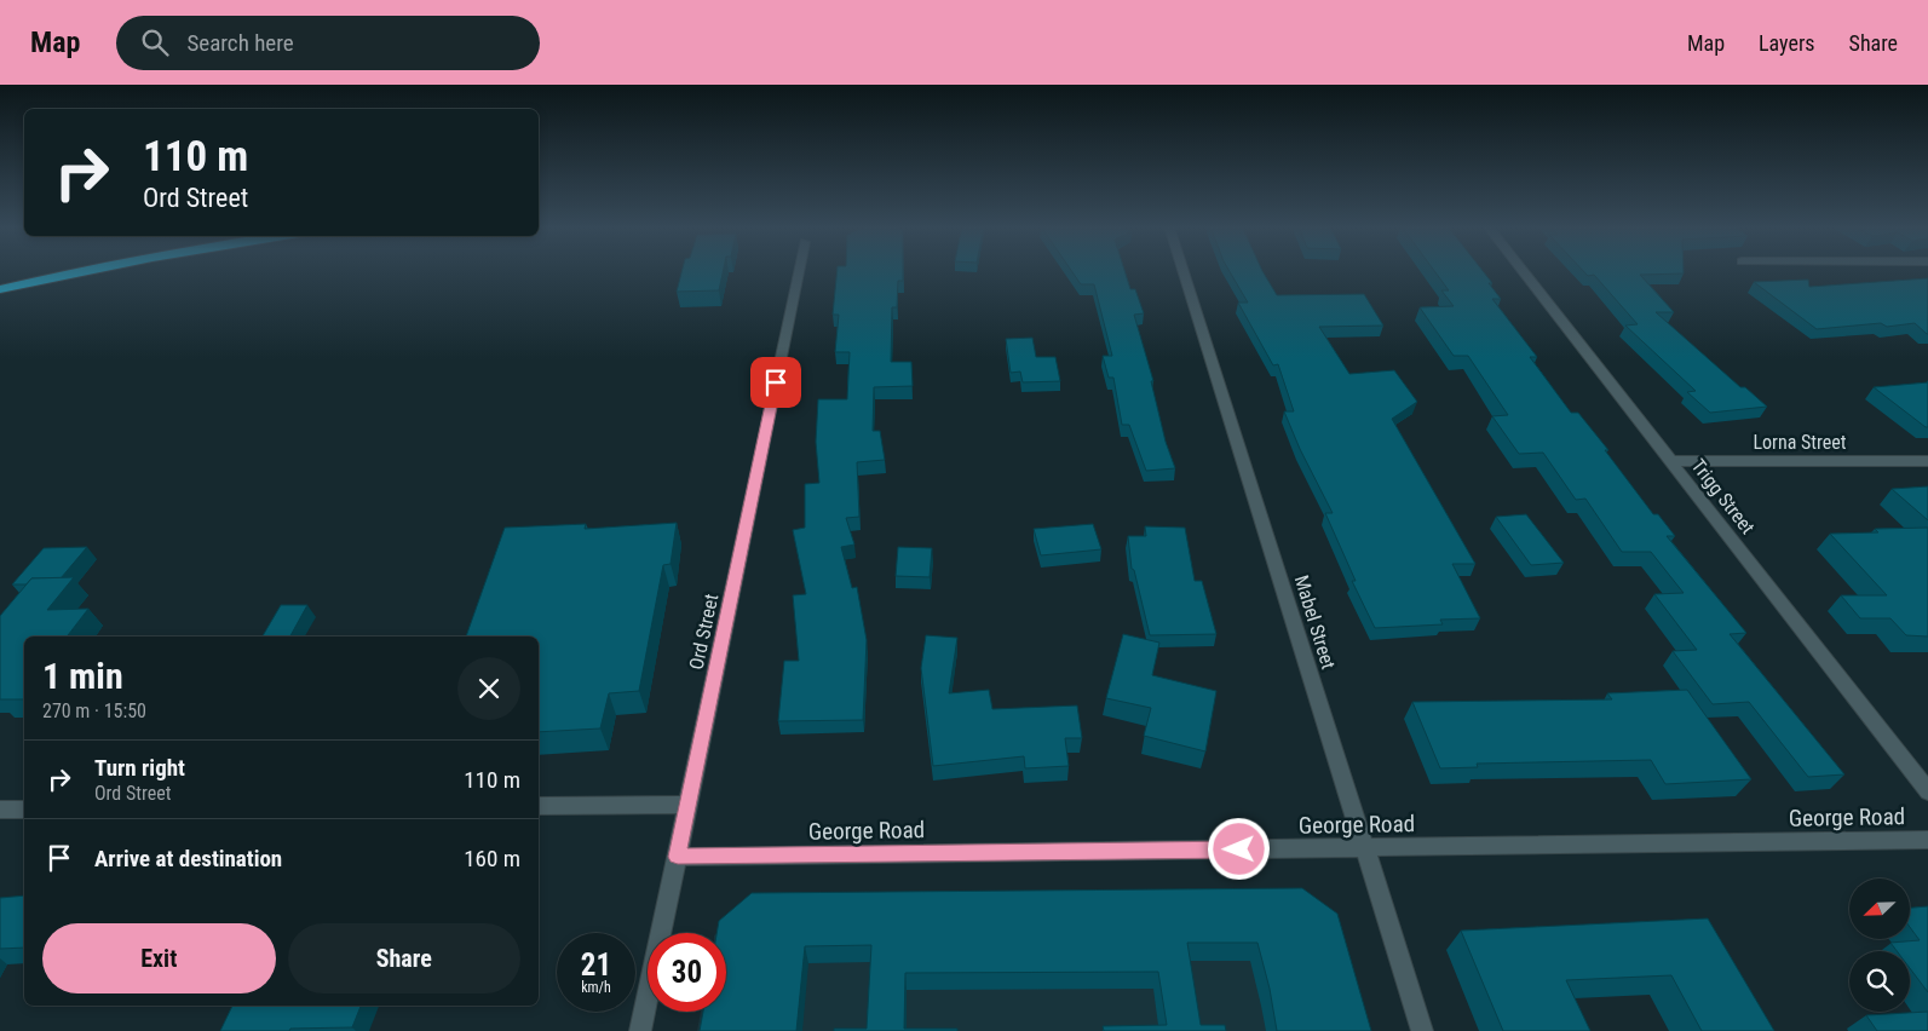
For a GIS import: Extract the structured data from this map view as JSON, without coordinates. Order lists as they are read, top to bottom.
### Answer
{
  "streets": {
    "street": [
      "Lorna Street",
      "Trigg Street",
      "Mabel Street",
      "Ord Street",
      "George Road"
    ]
  },
  "crossings": [
    ["Lorna Street", "Trigg Street"],
    ["Mabel Street", "George Road"],
    ["Ord Street", "George Road"]
  ],
  "north": "bottom left",
  "page": {
    "header": "Map",
    "search": "Search here",
    "nav": ["Map", "Layers", "Share"],
    "turn": ["110 m", "Ord Street"],
    "heading": ["1 min", "270 m · 15:50"],
    "list": [
      {
        "name": "Turn right",
        "note": "Ord Street",
        "value": "110 m"
      },
      {
        "name": "Arrive at destination",
        "value": "160 m"
      }
    ],
    "buttons": ["Exit", "Share"],
    "speed": "21 km/h",
    "limit": "30"
  }
}
